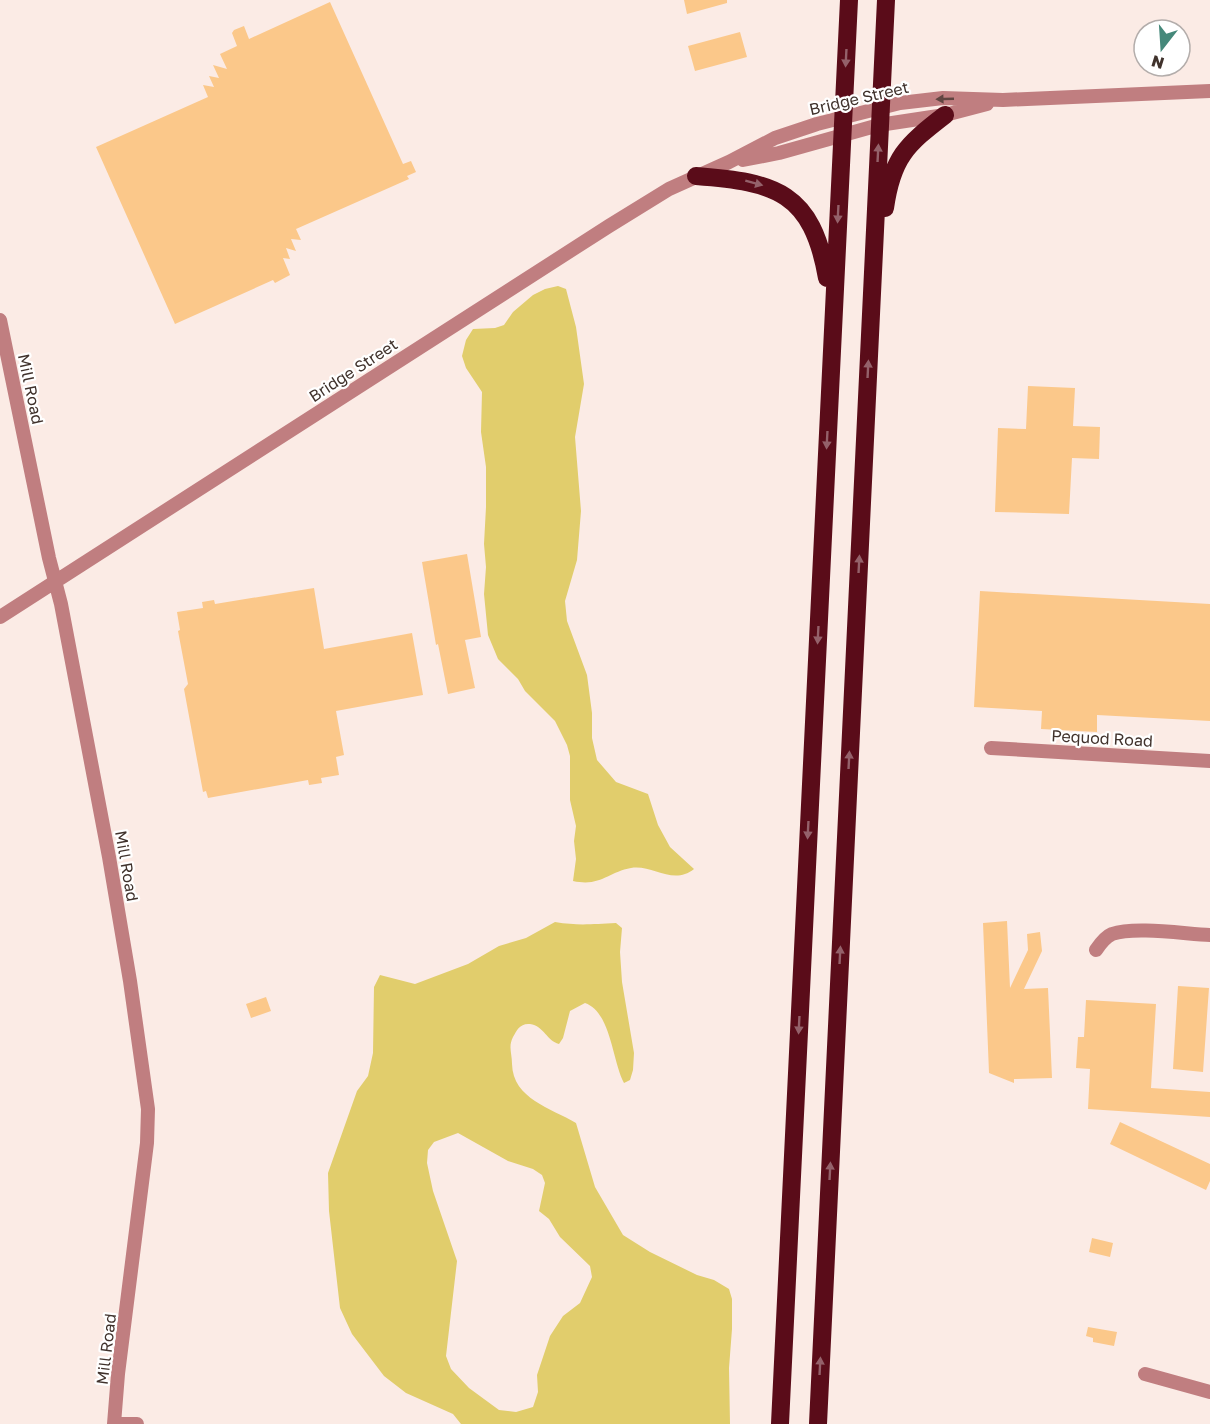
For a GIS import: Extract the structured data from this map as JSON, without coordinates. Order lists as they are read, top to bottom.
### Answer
{
  "streets": {
    "street": ["Bridge Street", "Mill Road", "Pequod Road"]
  },
  "crossings": [
    ["Bridge Street", "Mill Road"]
  ],
  "north": "bottom"
}
